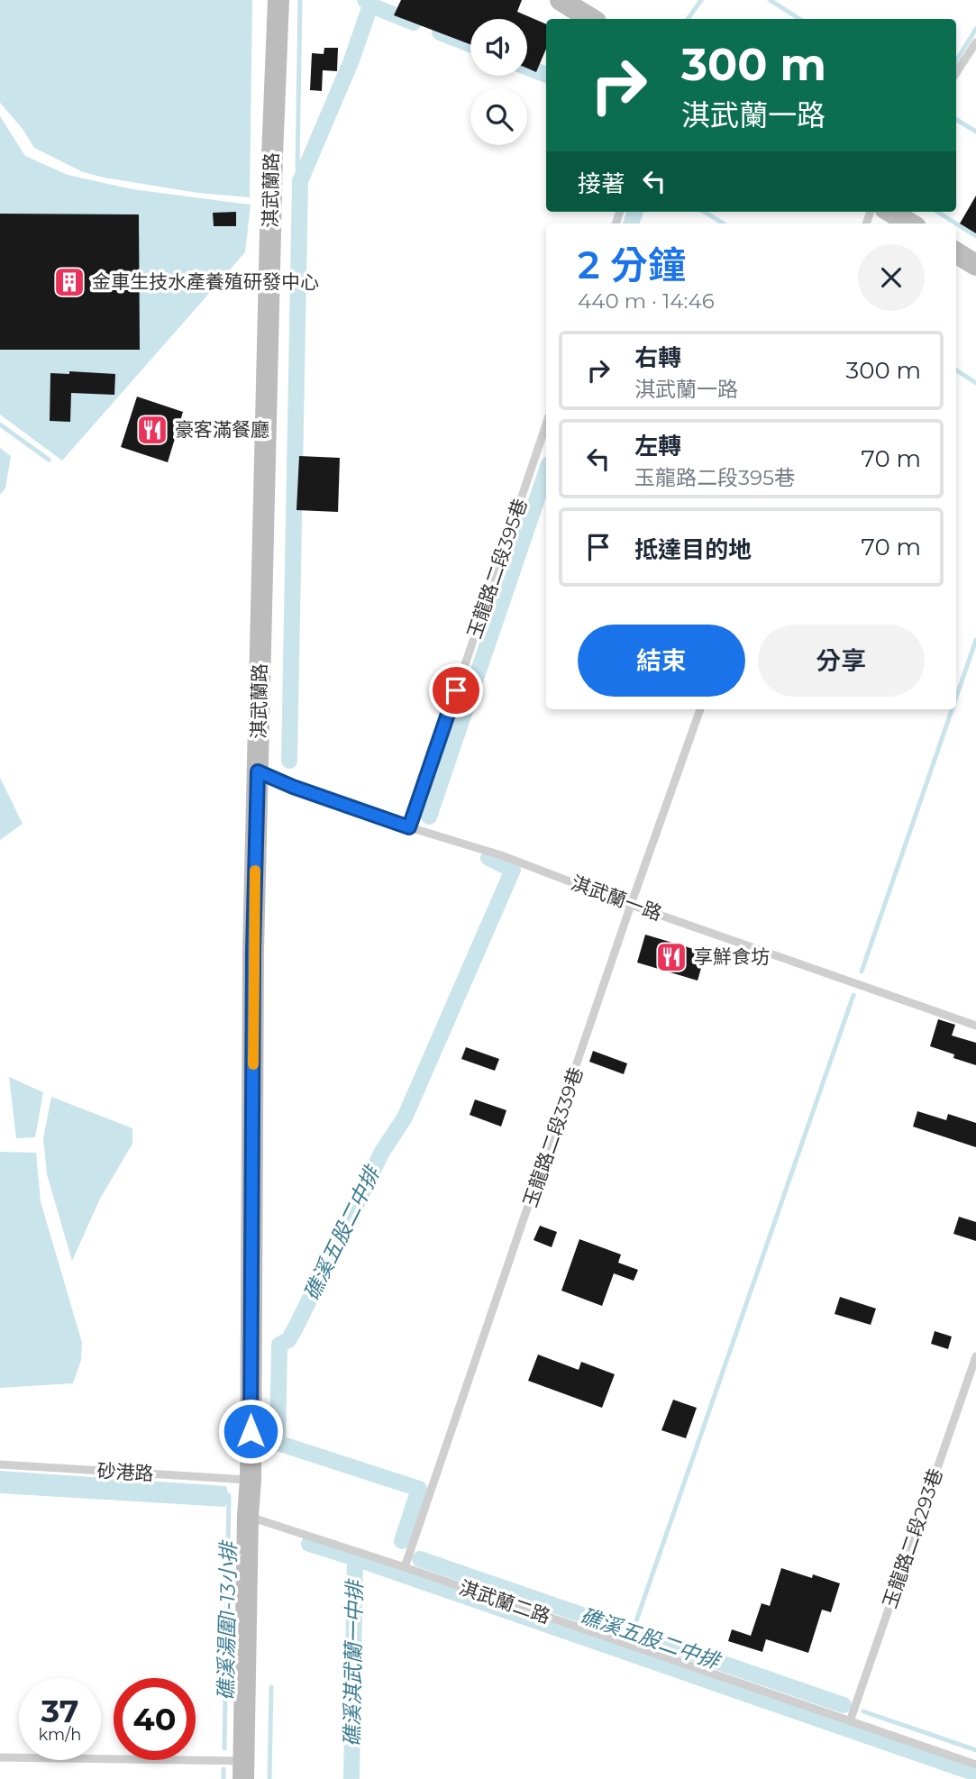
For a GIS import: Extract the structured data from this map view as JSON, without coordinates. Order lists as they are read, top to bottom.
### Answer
{
  "streets": {
    "street": ["淇武蘭路"],
    "lane": [
      "玉龍路二段395巷",
      "淇武蘭一路",
      "玉龍路二段339巷",
      "砂港路",
      "玉龍路二段293巷",
      "淇武蘭二路"
    ]
  },
  "crossings": [
    ["淇武蘭路", "淇武蘭一路"],
    ["淇武蘭路", "砂港路"],
    ["淇武蘭路", "淇武蘭二路"],
    ["玉龍路二段395巷", "淇武蘭一路"],
    ["淇武蘭一路", "玉龍路二段339巷"],
    ["玉龍路二段339巷", "淇武蘭二路"],
    ["玉龍路二段293巷", "淇武蘭二路"]
  ],
  "water": ["礁溪五股二中排", "礁溪湯圍1-13小排", "礁溪淇武蘭一中排"],
  "places": {
    "building": ["金車生技水產養殖研發中心"],
    "restaurant": ["豪客滿餐廳", "享鮮食坊"]
  },
  "page": {
    "turn": ["300 m", "淇武蘭一路"],
    "then": "接著",
    "heading": ["2 分鐘", "440 m · 14:46"],
    "list": [
      {
        "name": "右轉",
        "note": "淇武蘭一路",
        "value": "300 m"
      },
      {
        "name": "左轉",
        "note": "玉龍路二段395巷",
        "value": "70 m"
      },
      {
        "name": "抵達目的地",
        "value": "70 m"
      }
    ],
    "buttons": ["結束", "分享"],
    "speed": "37 km/h",
    "limit": "40"
  }
}
